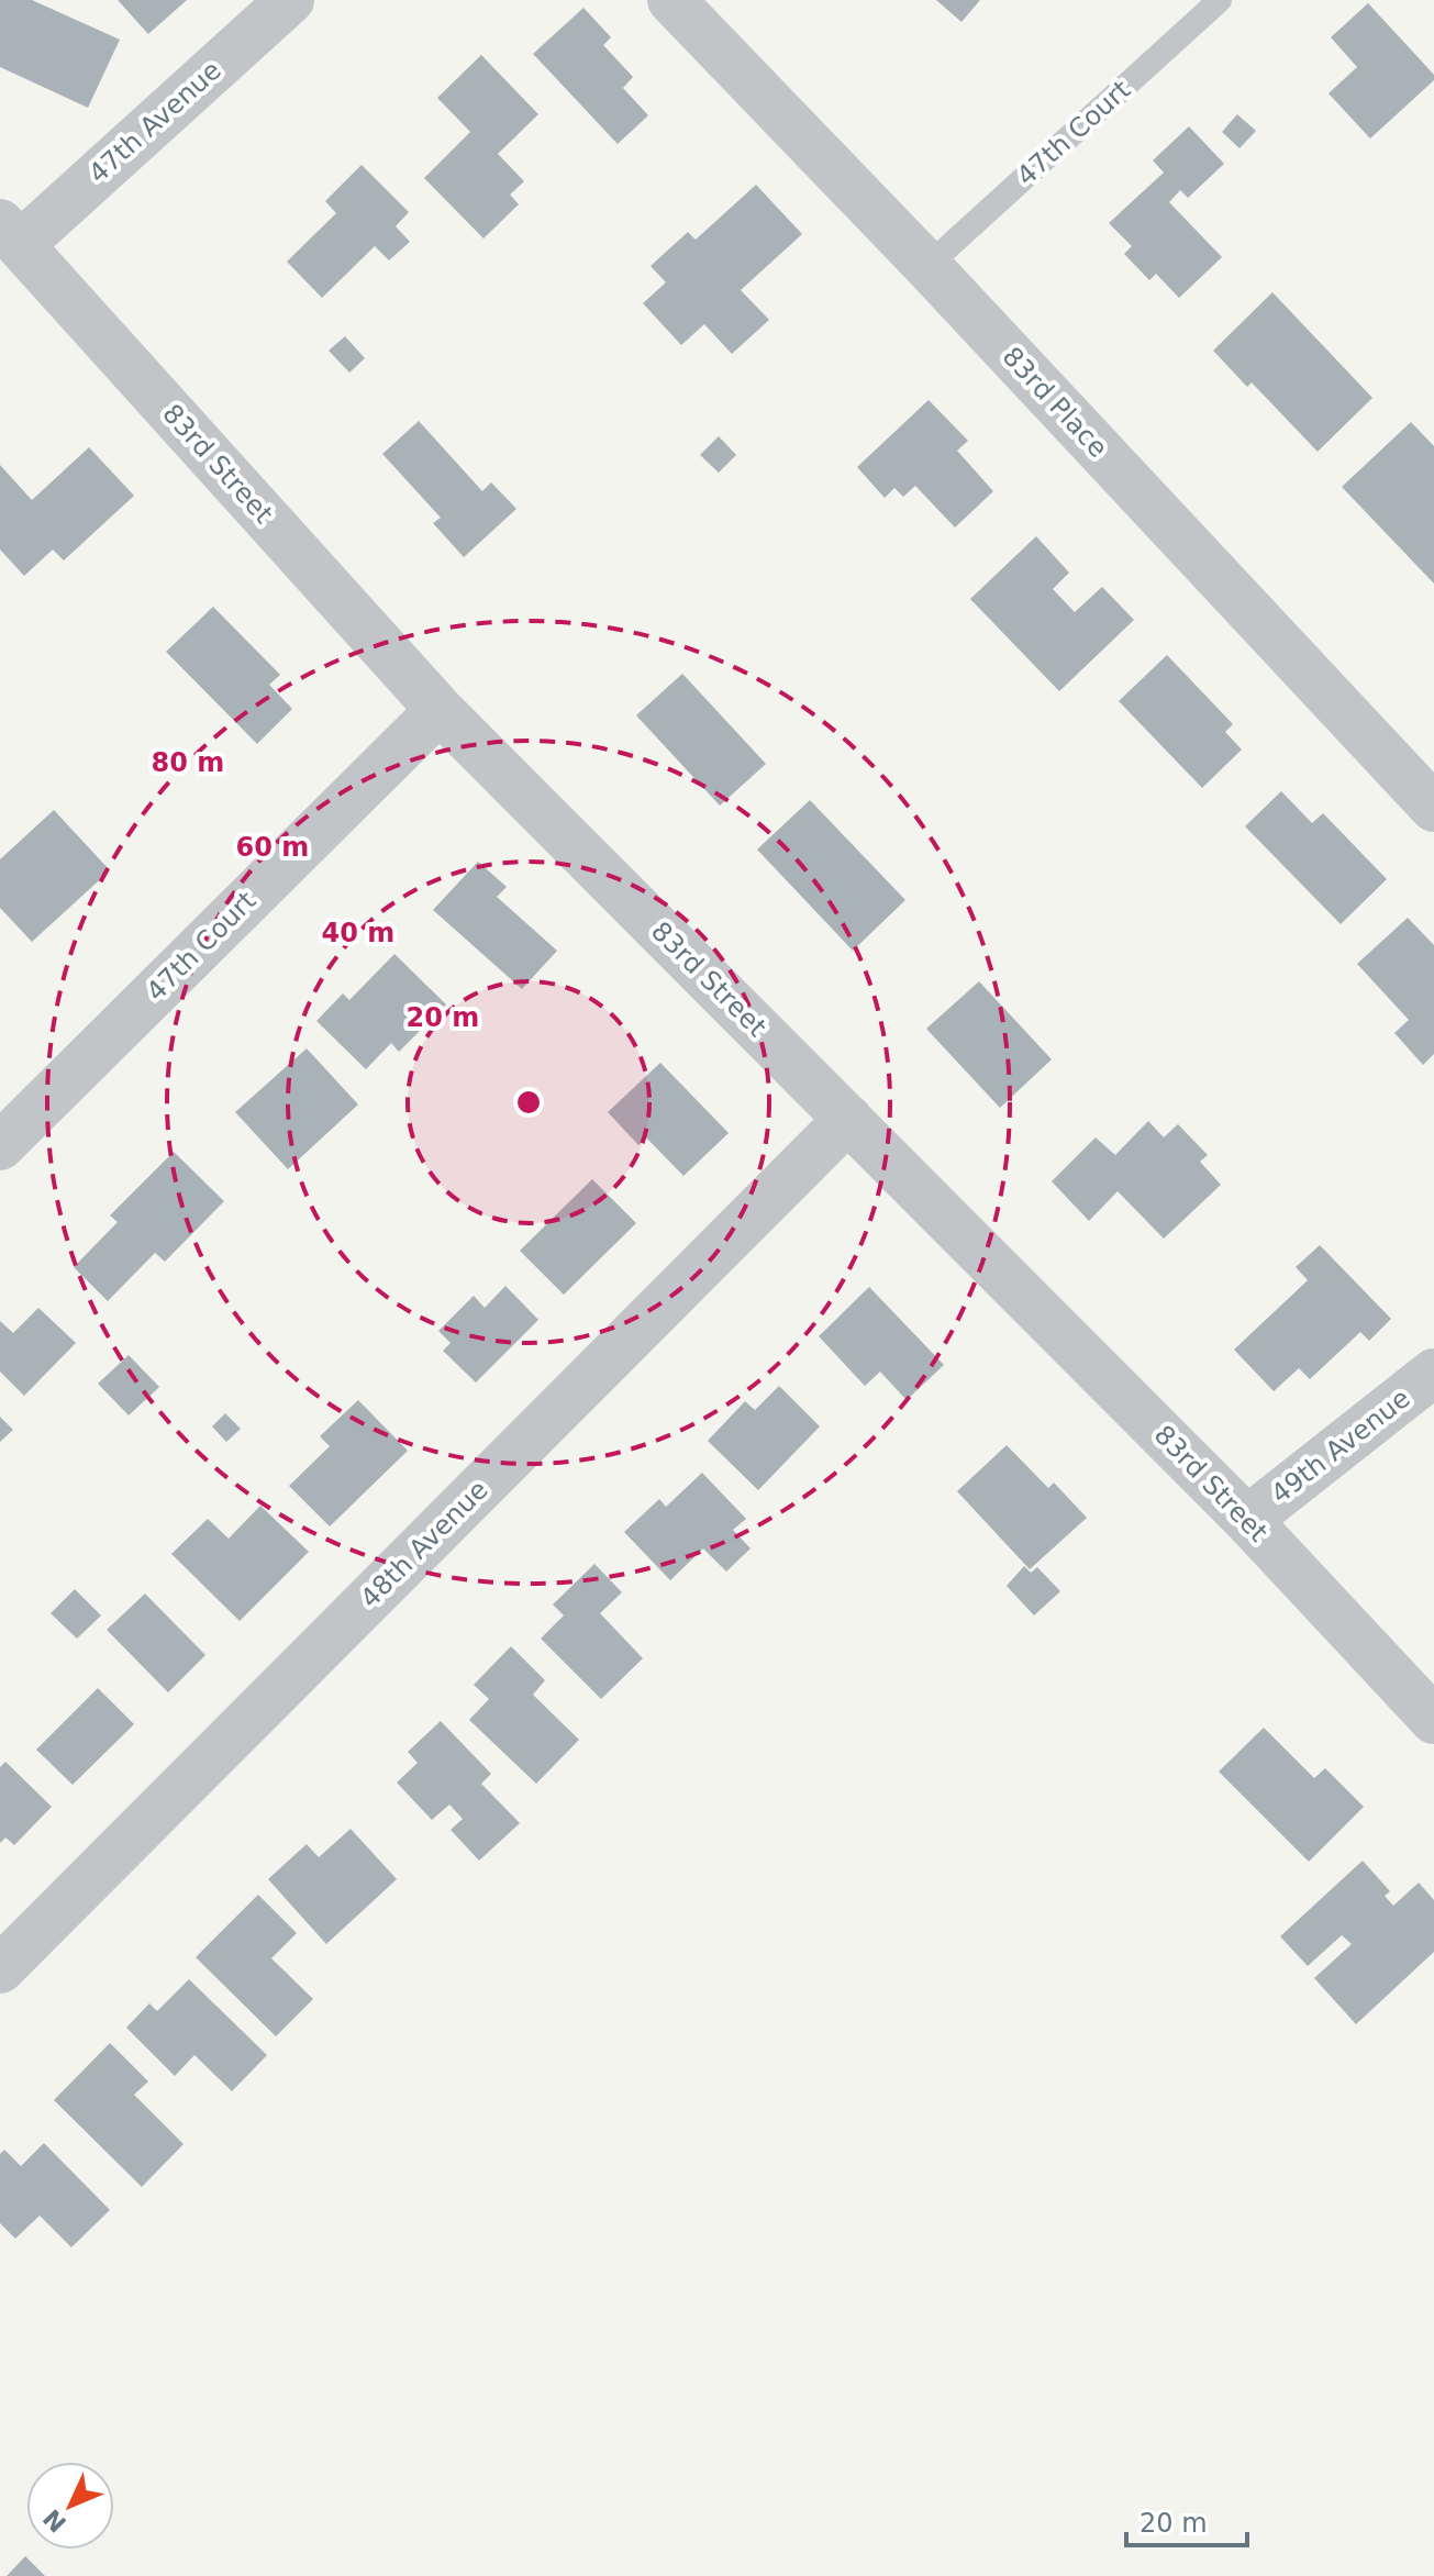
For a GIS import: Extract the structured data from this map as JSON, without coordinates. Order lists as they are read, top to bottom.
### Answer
{
  "streets": {
    "street": [
      "47th Avenue",
      "47th Court",
      "83rd Place",
      "83rd Street",
      "49th Avenue",
      "48th Avenue"
    ]
  },
  "crossings": [
    ["47th Avenue", "83rd Street"],
    ["47th Court", "83rd Place"],
    ["47th Court", "83rd Street"],
    ["83rd Street", "49th Avenue"],
    ["83rd Street", "48th Avenue"]
  ],
  "scale_bar": "20 m",
  "north": "bottom left",
  "rings": [
    "80 m",
    "60 m",
    "40 m",
    "20 m"
  ]
}
